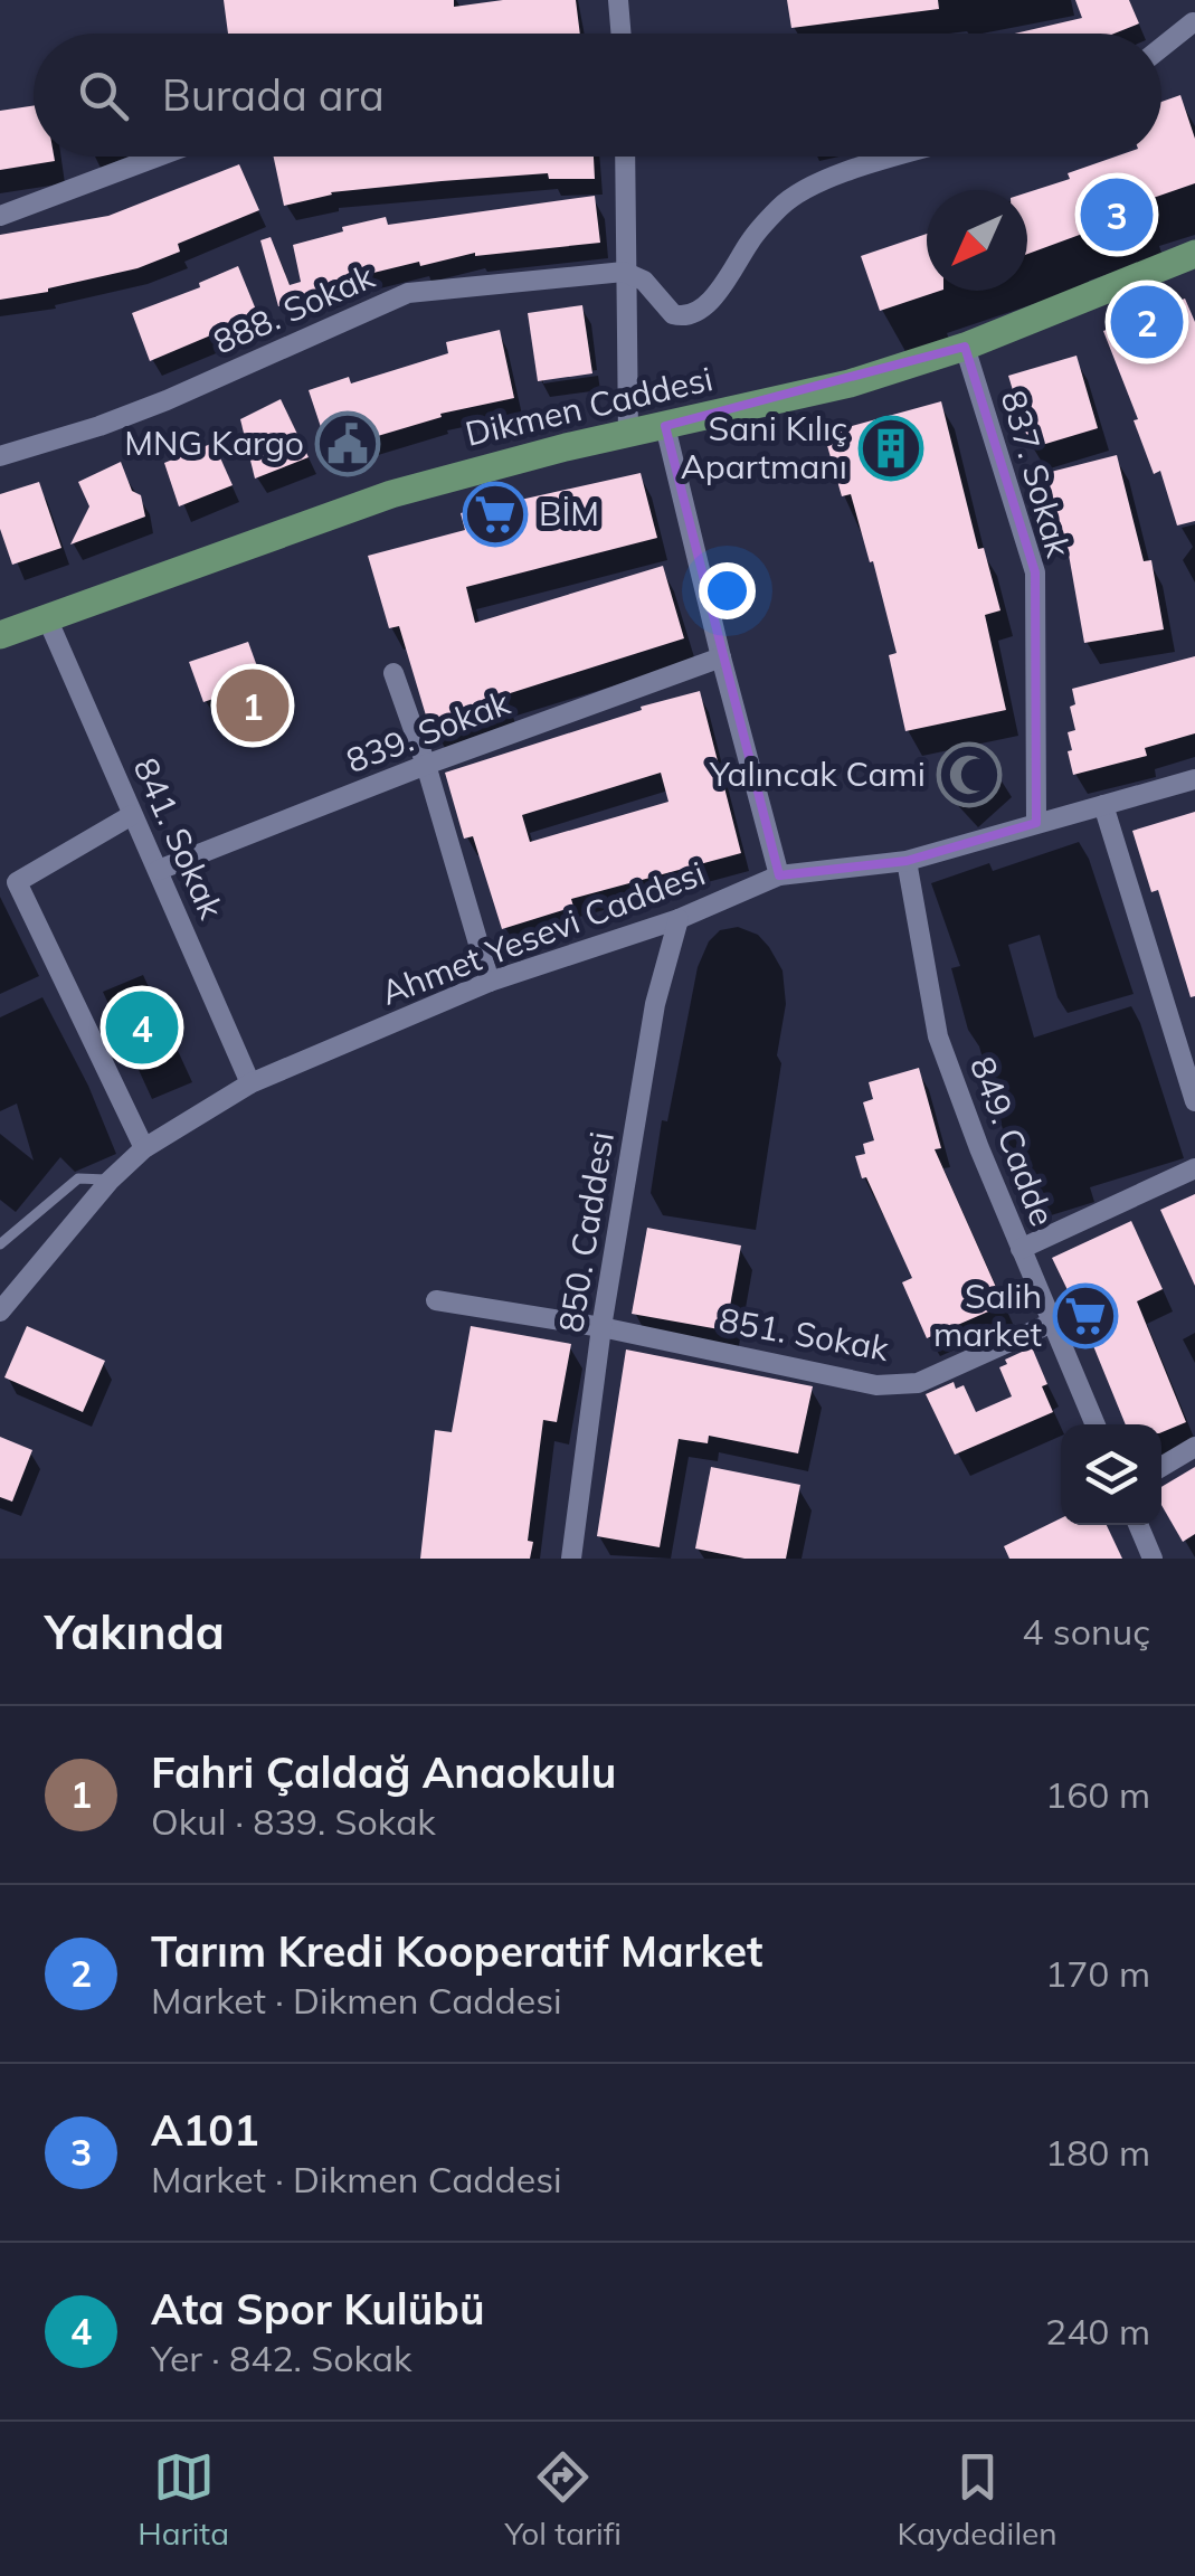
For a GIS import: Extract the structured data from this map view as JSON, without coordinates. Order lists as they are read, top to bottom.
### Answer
{
  "streets": {
    "main road": ["Dikmen Caddesi"],
    "street": [
      "888. Sokak",
      "837. Sokak",
      "839. Sokak",
      "841. Sokak",
      "Ahmet Yesevi Caddesi",
      "849. Cadde",
      "850. Caddesi",
      "851. Sokak"
    ]
  },
  "crossings": [
    ["Dikmen Caddesi", "837. Sokak"],
    ["Dikmen Caddesi", "841. Sokak"],
    ["837. Sokak", "Ahmet Yesevi Caddesi"],
    ["839. Sokak", "841. Sokak"],
    ["841. Sokak", "Ahmet Yesevi Caddesi"],
    ["Ahmet Yesevi Caddesi", "849. Cadde"],
    ["Ahmet Yesevi Caddesi", "850. Caddesi"],
    ["849. Cadde", "851. Sokak"],
    ["850. Caddesi", "851. Sokak"]
  ],
  "places": {
    "public building": ["MNG Kargo"],
    "building": ["Sani Kılıç Apartmanı"],
    "supermarket": ["BİM", "Salih market"],
    "mosque": ["Yalıncak Cami"]
  },
  "north": "bottom left",
  "page": {
    "search": "Burada ara",
    "pins": [
      "3",
      "2",
      "1",
      "4"
    ],
    "heading": ["Yakında", "4 sonuç"],
    "list": [
      {
        "mark": "1",
        "name": "Fahri Çaldağ Anaokulu",
        "note": "Okul · 839. Sokak",
        "value": "160 m"
      },
      {
        "mark": "2",
        "name": "Tarım Kredi Kooperatif Market",
        "note": "Market · Dikmen Caddesi",
        "value": "170 m"
      },
      {
        "mark": "3",
        "name": "A101",
        "note": "Market · Dikmen Caddesi",
        "value": "180 m"
      },
      {
        "mark": "4",
        "name": "Ata Spor Kulübü",
        "note": "Yer · 842. Sokak",
        "value": "240 m"
      }
    ],
    "nav": ["Harita", "Yol tarifi", "Kaydedilen"]
  }
}
